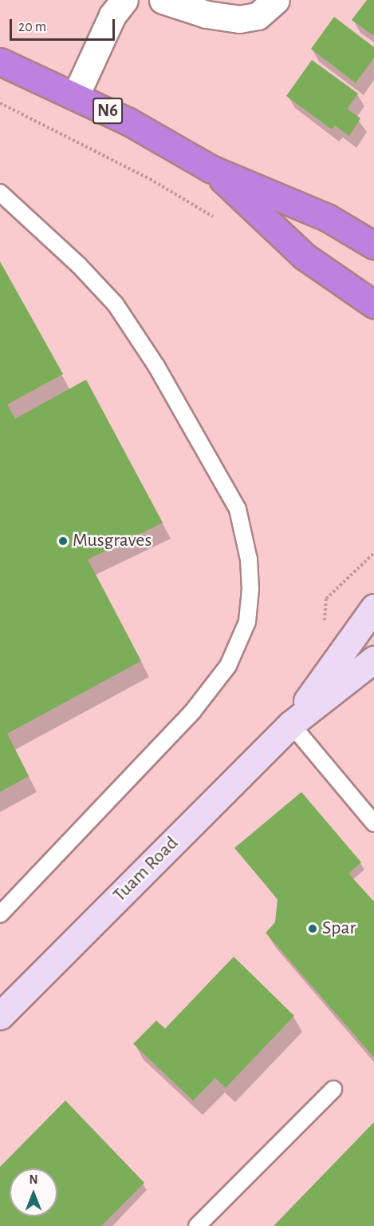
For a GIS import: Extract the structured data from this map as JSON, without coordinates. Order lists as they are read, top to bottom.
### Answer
{
  "streets": {
    "highway": ["N6"],
    "main road": ["Tuam Road"]
  },
  "places": ["Musgraves", "Spar"],
  "scale_bar": "20 m",
  "north": "top"
}
